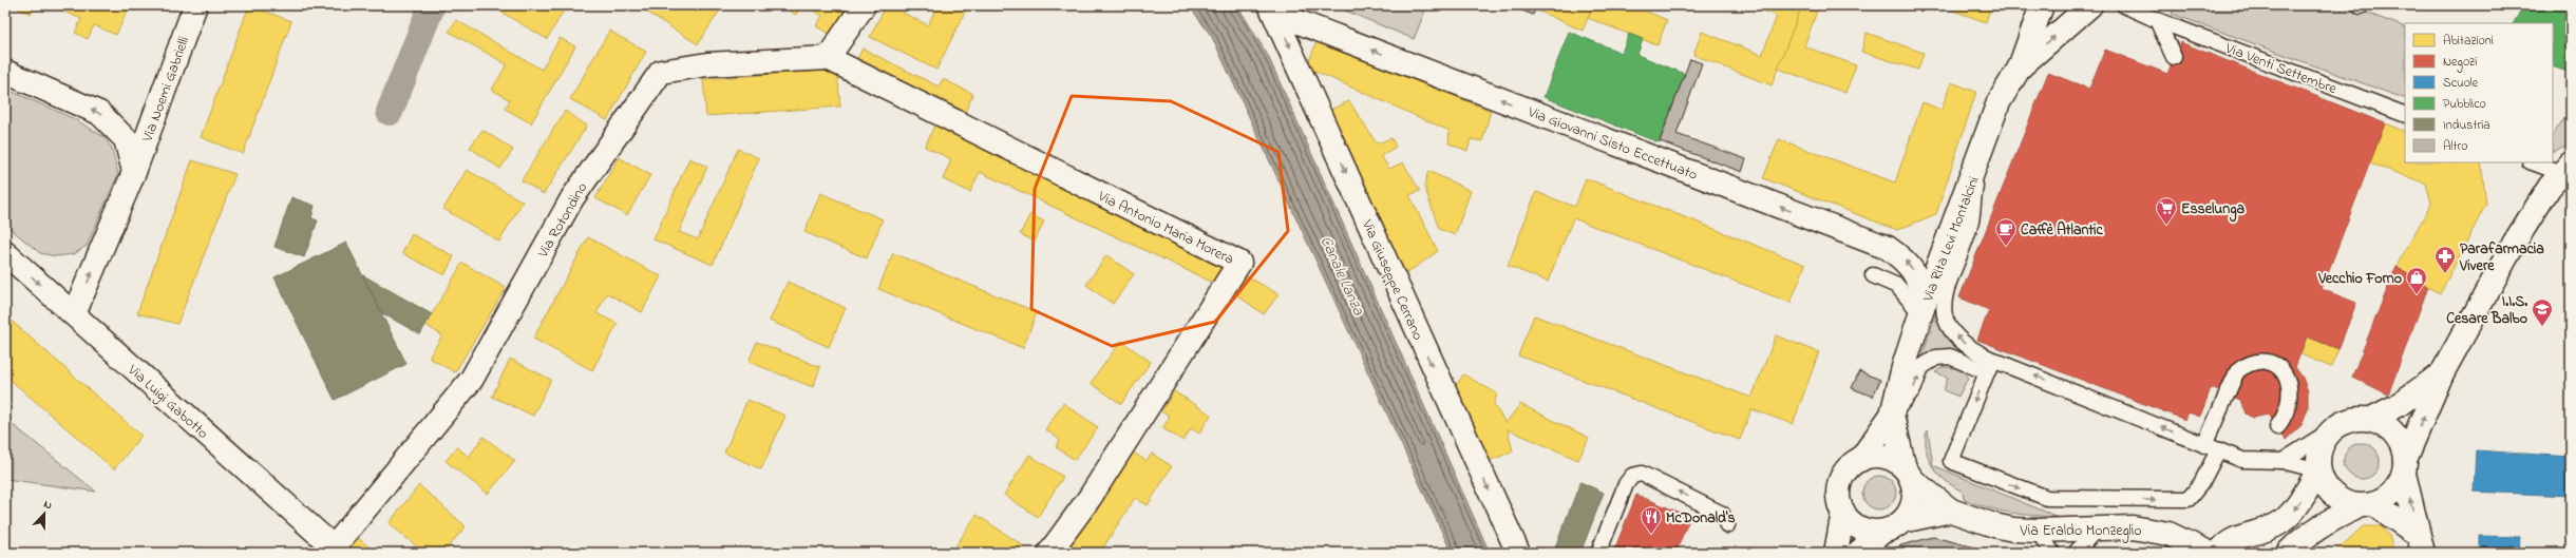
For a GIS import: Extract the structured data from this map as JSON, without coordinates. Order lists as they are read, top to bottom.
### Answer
{
  "streets": {
    "street": [
      "Via Noemi Gabrielli",
      "Via Giovanni Sisto Eccettuato",
      "Via Rotondino",
      "Via Antonio Maria Morera",
      "Via Rita Levi Montalcini",
      "Via Giuseppe Cerrano",
      "Via Luigi Gabotto",
      "Via Eraldo Monzeglio"
    ],
    "lane": ["Via Venti Settembre"]
  },
  "crossings": [
    ["Via Noemi Gabrielli", "Via Luigi Gabotto"],
    ["Via Giovanni Sisto Eccettuato", "Via Rita Levi Montalcini"],
    ["Via Giovanni Sisto Eccettuato", "Via Giuseppe Cerrano"],
    ["Via Rotondino", "Via Antonio Maria Morera"],
    ["Via Rotondino", "Via Luigi Gabotto"],
    ["Via Rita Levi Montalcini", "Via Eraldo Monzeglio"]
  ],
  "one_way": ["Via Giovanni Sisto Eccettuato", "Via Giuseppe Cerrano"],
  "water": ["Canale Lanza"],
  "places": {
    "supermarket": ["Esselunga"],
    "cafe": ["Caffè Atlantic"],
    "pharmacy": ["Parafarmacia Vivere"],
    "shop": ["Vecchio Forno"],
    "school or university": ["I.I.S. Cesare Balbo"],
    "restaurant": ["McDonald's"]
  },
  "legend": [
    "Abitazioni",
    "Negozi",
    "Scuole",
    "Pubblico",
    "Industria",
    "Altro"
  ],
  "north": "top"
}
